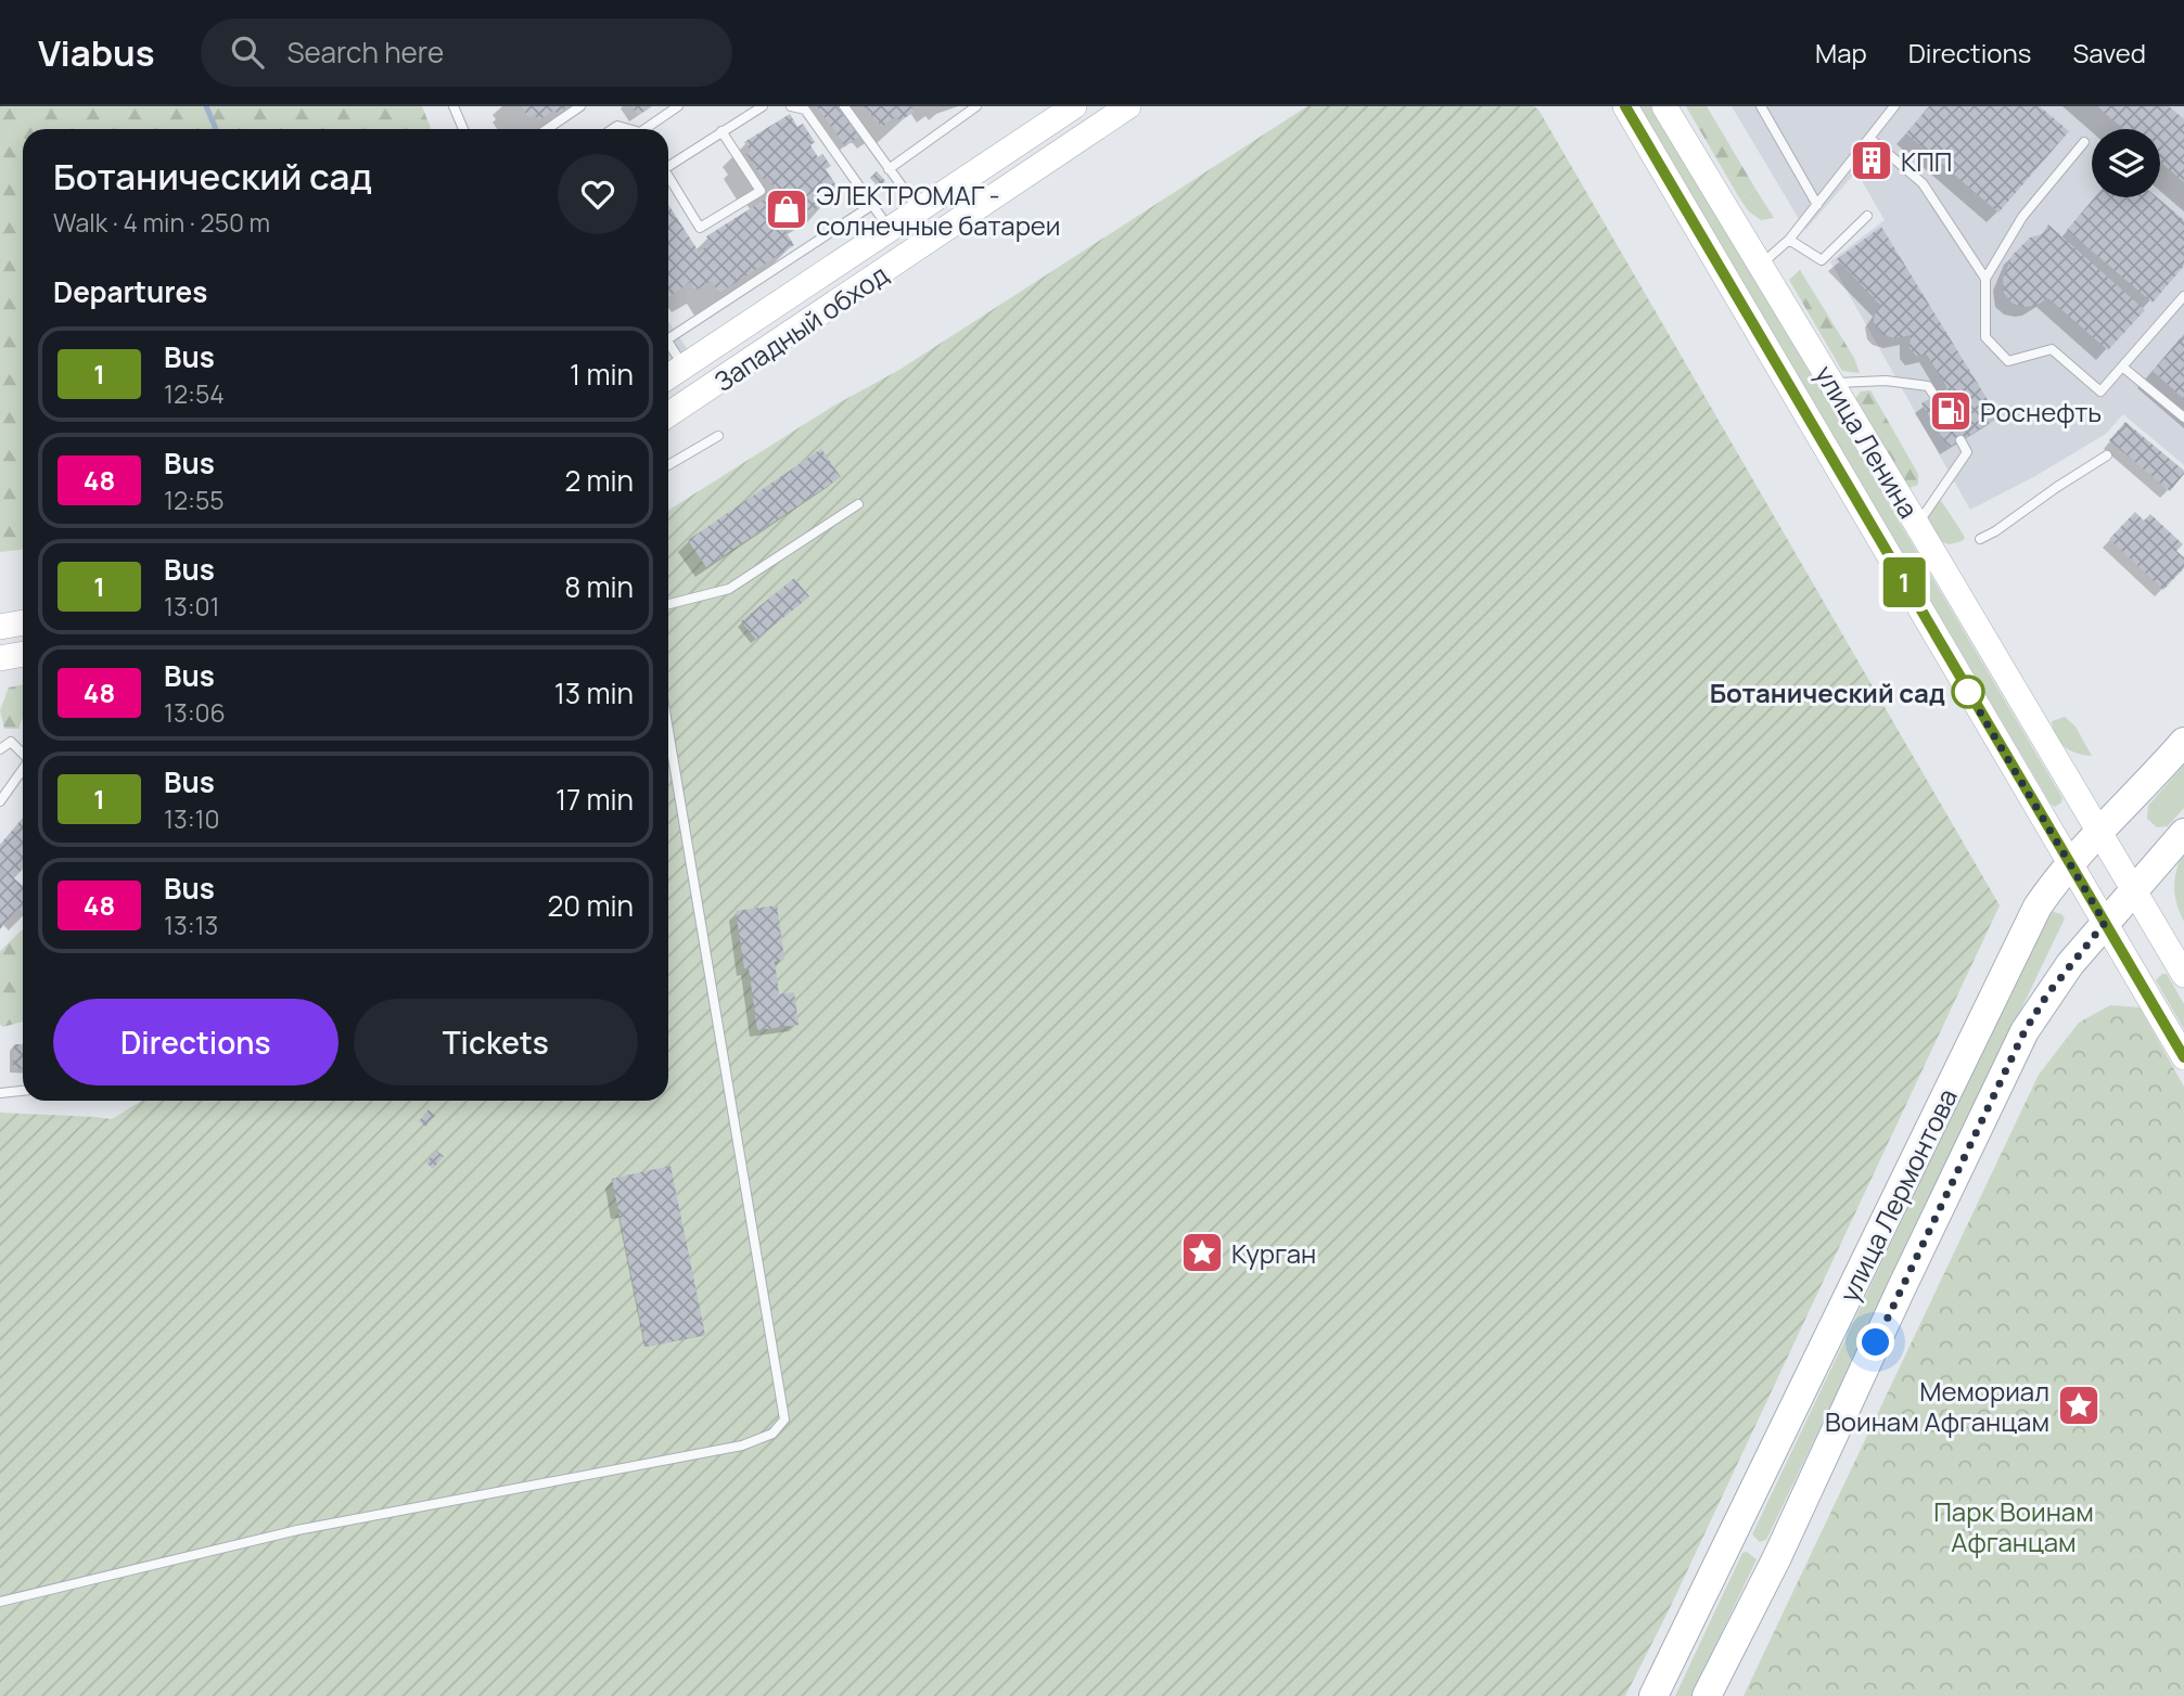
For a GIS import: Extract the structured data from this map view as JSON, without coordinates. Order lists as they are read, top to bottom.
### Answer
{
  "streets": {
    "main road": ["Западный обход", "улица Ленина", "улица Лермонтова"]
  },
  "crossings": [
    ["улица Ленина", "улица Лермонтова"]
  ],
  "parks": ["Парк Воинам Афганцам"],
  "places": {
    "building": ["КПП"],
    "shop": ["ЭЛЕКТРОМАГ - солнечные батареи"],
    "fuel station": ["Роснефть"],
    "other": ["Ботанический сад"],
    "place": ["Курган", "Мемориал Воинам Афганцам"]
  },
  "lines": ["bus line 1"],
  "page": {
    "header": "Viabus",
    "search": "Search here",
    "nav": ["Map", "Directions", "Saved"],
    "on_map": "1",
    "heading": [
      ["Ботанический сад", "Walk · 4 min · 250 m"],
      "Departures"
    ],
    "list": [
      {
        "mark": "1",
        "name": "Bus",
        "note": "12:54",
        "value": "1 min"
      },
      {
        "mark": "48",
        "name": "Bus",
        "note": "12:55",
        "value": "2 min"
      },
      {
        "mark": "1",
        "name": "Bus",
        "note": "13:01",
        "value": "8 min"
      },
      {
        "mark": "48",
        "name": "Bus",
        "note": "13:06",
        "value": "13 min"
      },
      {
        "mark": "1",
        "name": "Bus",
        "note": "13:10",
        "value": "17 min"
      },
      {
        "mark": "48",
        "name": "Bus",
        "note": "13:13",
        "value": "20 min"
      }
    ],
    "buttons": ["Directions", "Tickets"]
  }
}
